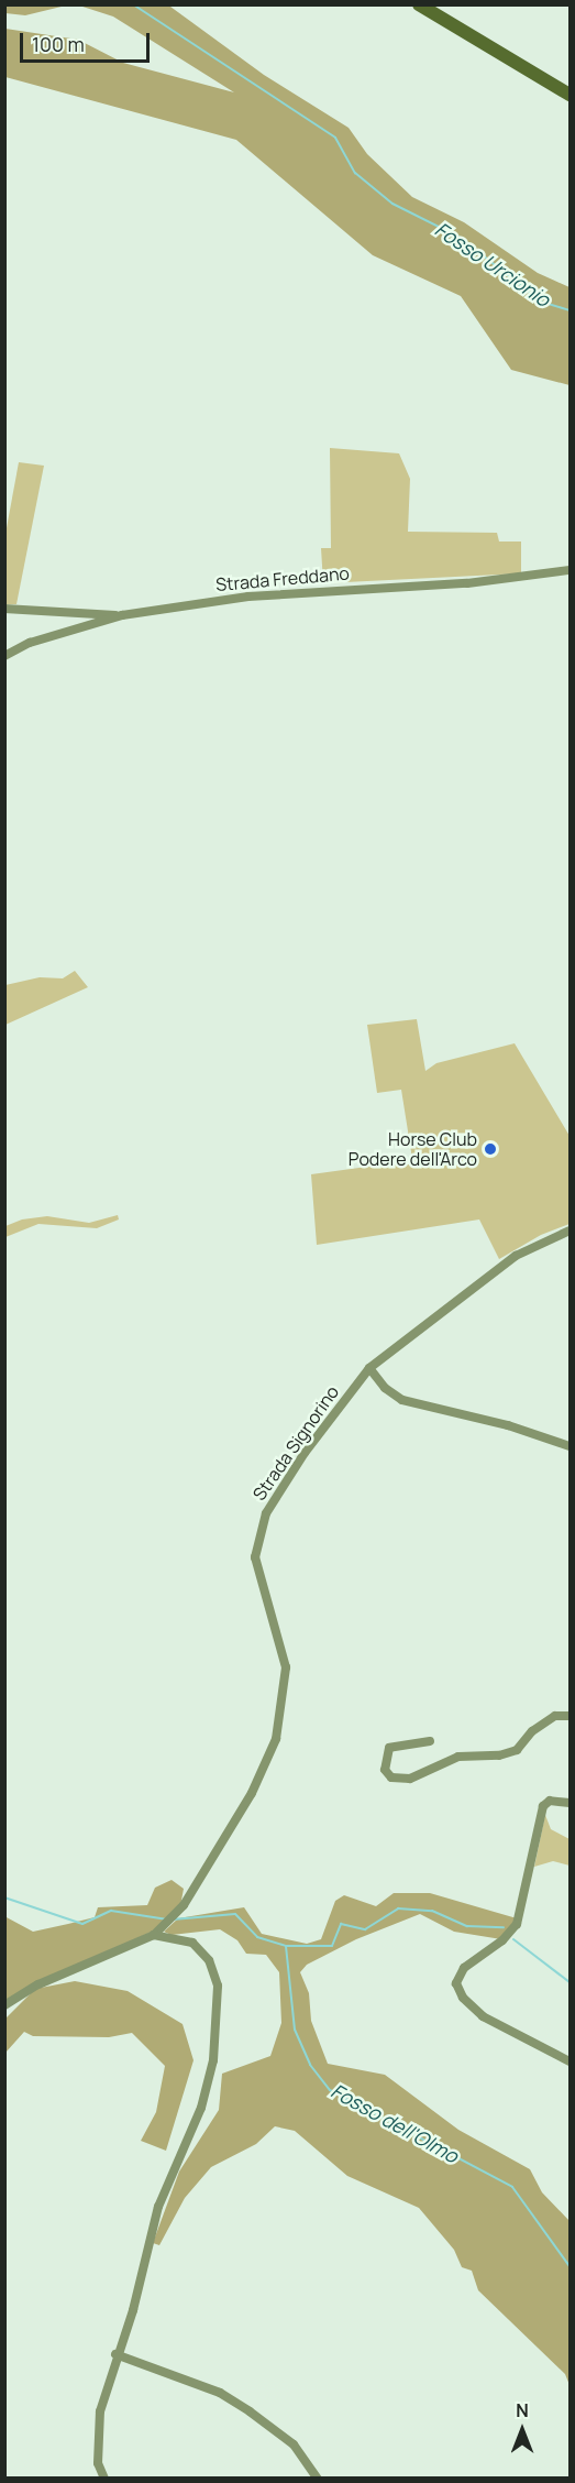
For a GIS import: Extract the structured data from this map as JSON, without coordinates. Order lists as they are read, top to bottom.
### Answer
{
  "streets": {
    "street": ["Strada Freddano", "Strada Signorino"]
  },
  "water": ["Fosso Urcionio", "Fosso dell'Olmo"],
  "places": ["Horse Club Podere dell'Arco"],
  "scale_bar": "100 m",
  "north": "top"
}
